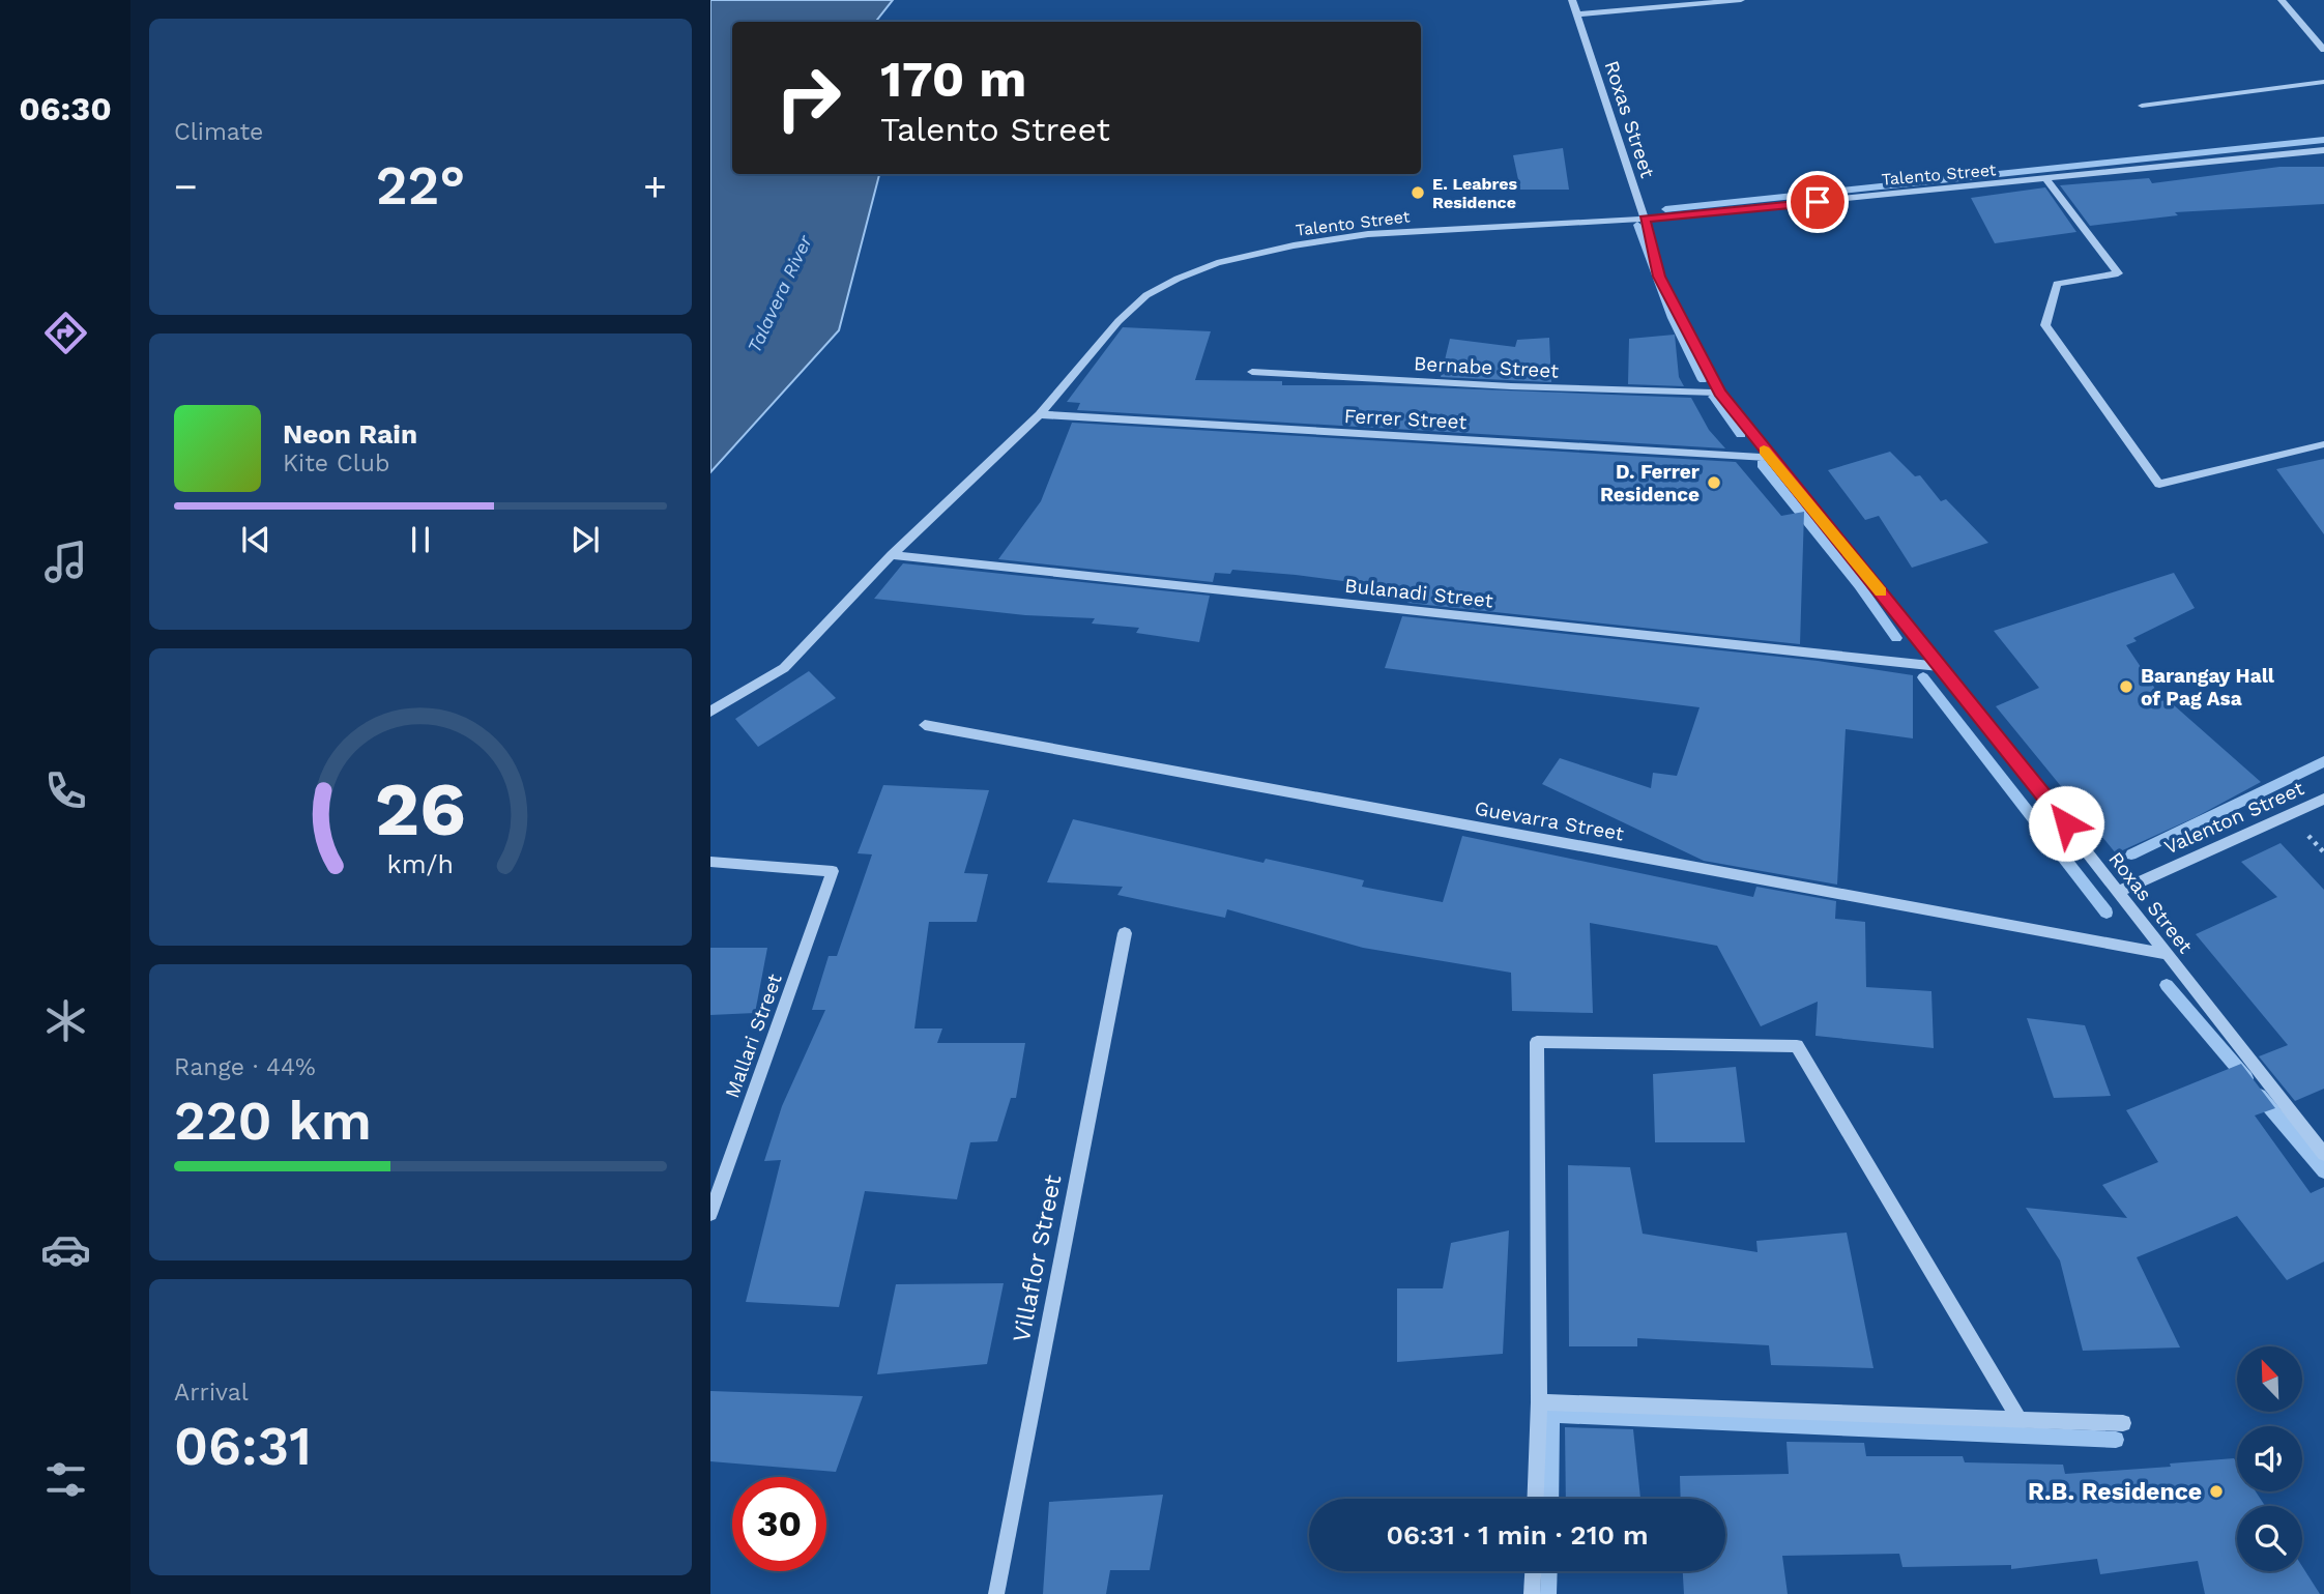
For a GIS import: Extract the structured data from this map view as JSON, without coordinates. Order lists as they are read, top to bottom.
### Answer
{
  "streets": {
    "street": [
      "Roxas Street",
      "Talento Street",
      "Bernabe Street",
      "Ferrer Street",
      "Bulanadi Street",
      "Valenton Street",
      "Guevarra Street",
      "Mallari Street",
      "Villaflor Street"
    ]
  },
  "crossings": [
    ["Roxas Street", "Talento Street"],
    ["Roxas Street", "Bernabe Street"],
    ["Roxas Street", "Ferrer Street"],
    ["Roxas Street", "Bulanadi Street"],
    ["Roxas Street", "Valenton Street"],
    ["Roxas Street", "Guevarra Street"],
    ["Talento Street", "Ferrer Street"],
    ["Talento Street", "Bulanadi Street"]
  ],
  "water": ["Talavera River"],
  "places": [
    "E. Leabres Residence",
    "D. Ferrer Residence",
    "Barangay Hall of Pag Asa",
    "R.B. Residence"
  ],
  "north": "top left",
  "page": {
    "tabs": "06:30",
    "tile": [
      "Climate",
      ["Range · 44%", "220 km"],
      ["Arrival", "06:31"]
    ],
    "turn": ["170 m", "Talento Street"],
    "heat": ["−", "22°", "+"],
    "song": ["Neon Rain", "Kite Club"],
    "limit": "30",
    "trip": "06:31 · 1 min · 210 m",
    "gauge": ["26", "km/h"]
  }
}
